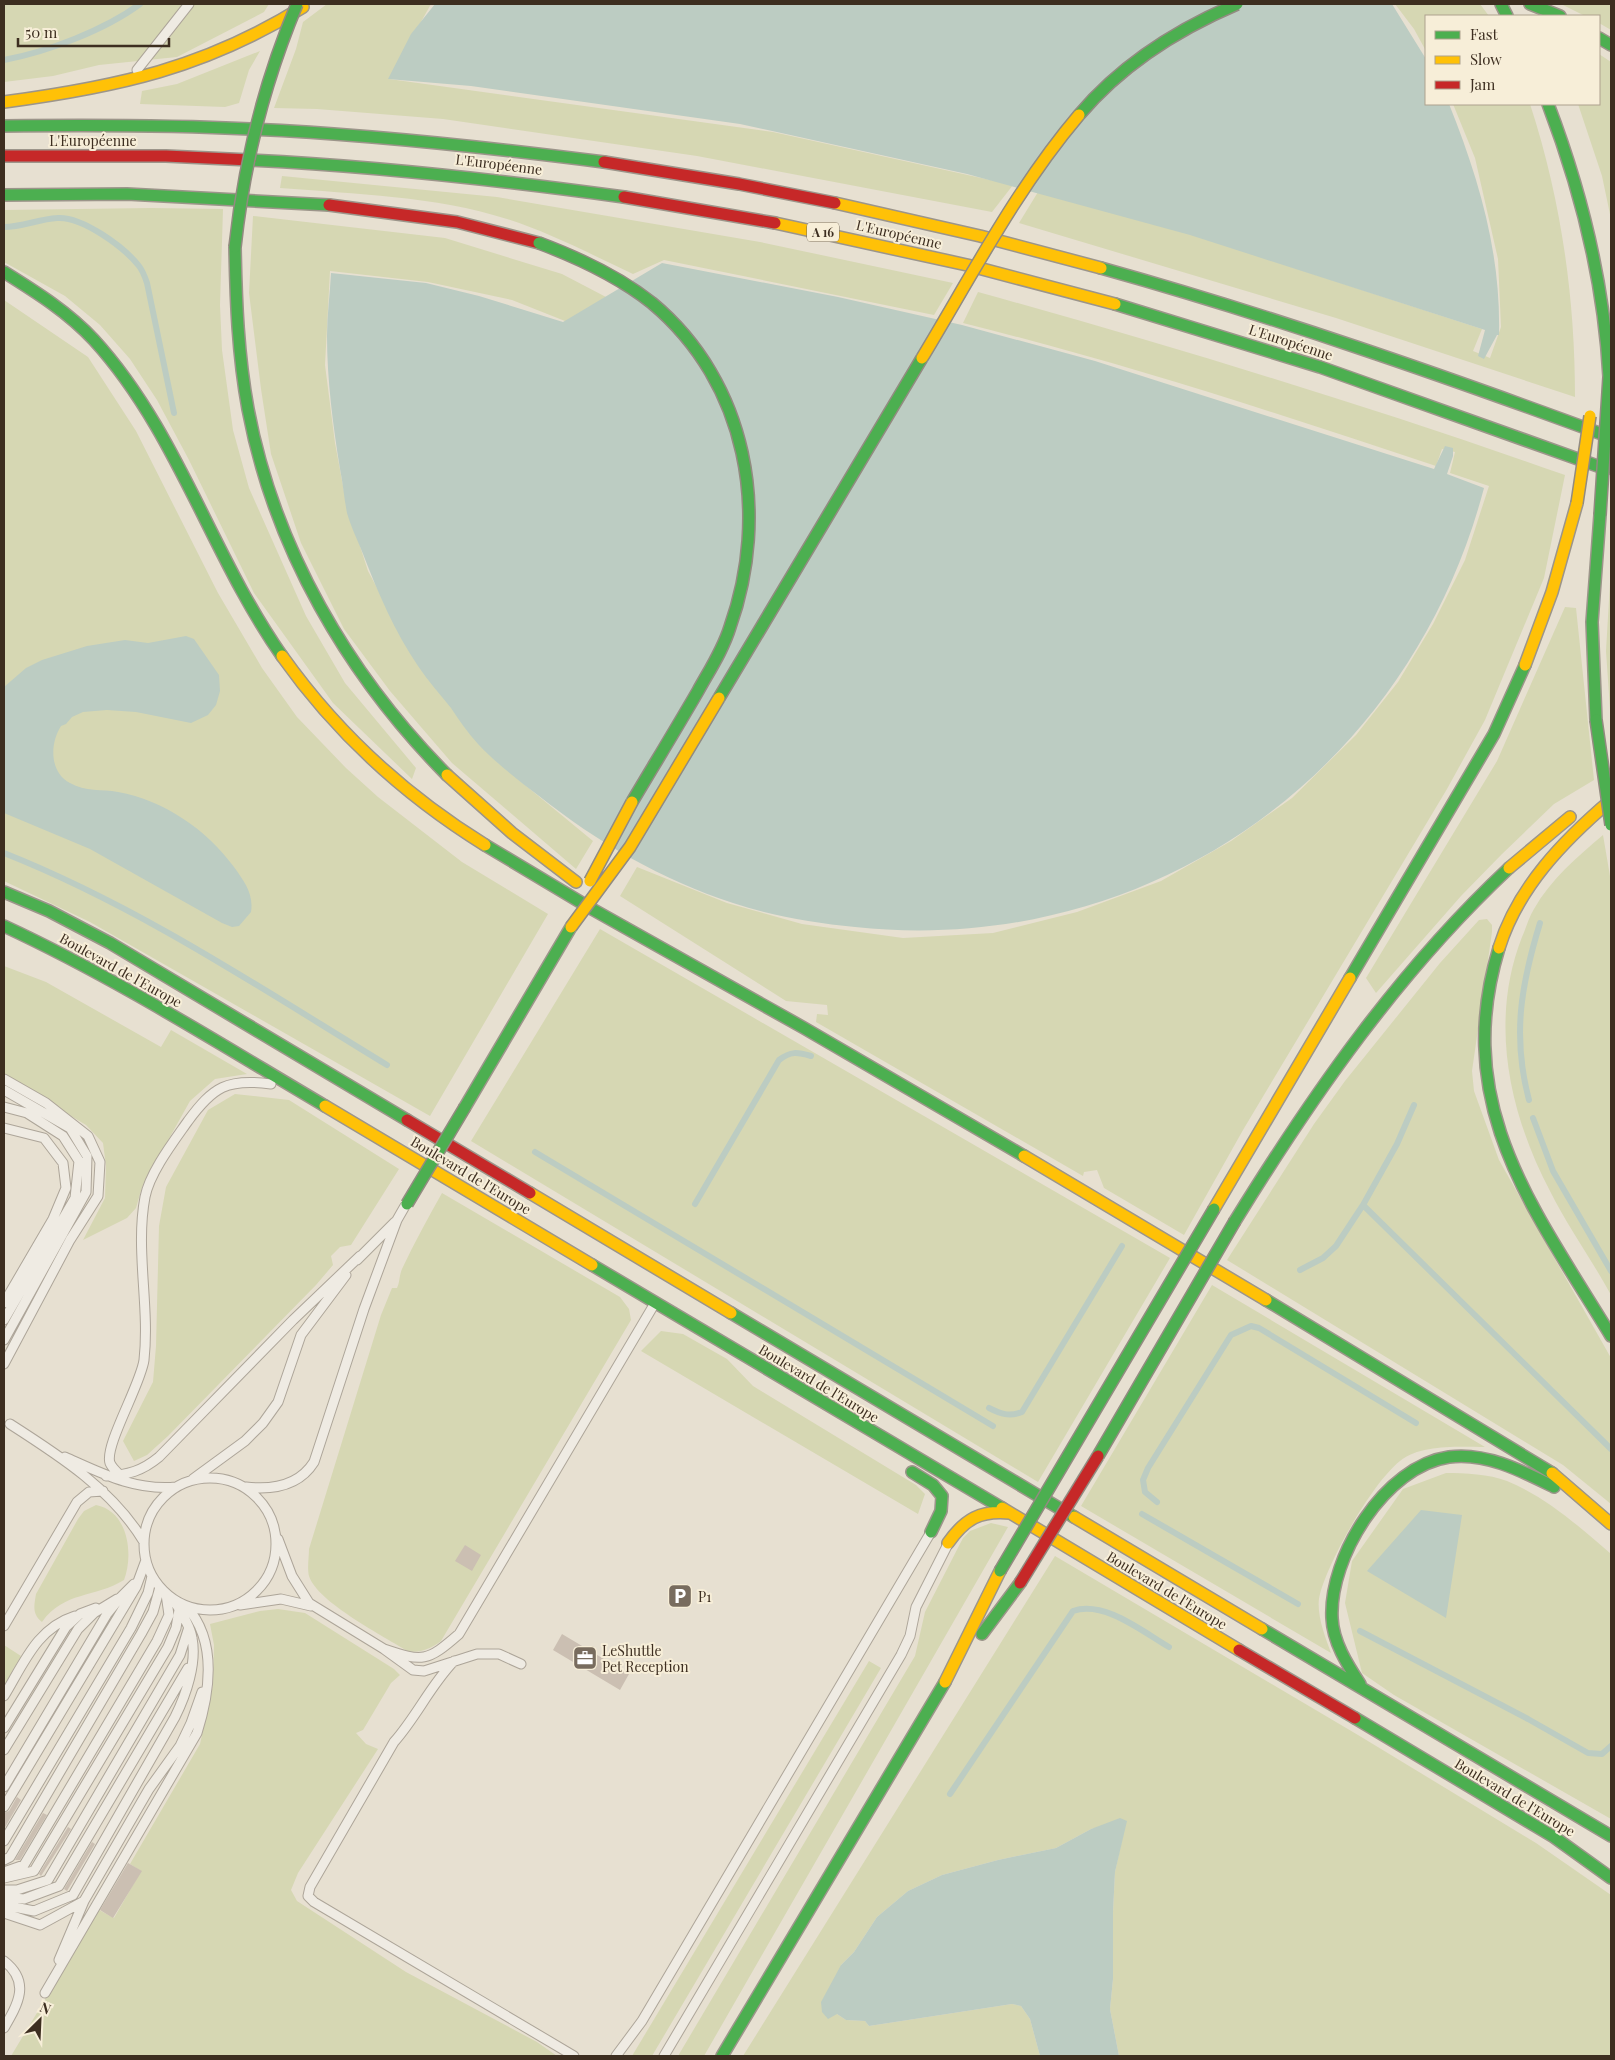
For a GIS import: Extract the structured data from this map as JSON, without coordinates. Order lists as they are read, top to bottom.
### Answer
{
  "streets": {
    "main road": ["L'Européenne", "A 16", "Boulevard de l'Europe"]
  },
  "places": {
    "parking": ["P1"],
    "office": ["LeShuttle Pet Reception"]
  },
  "legend": ["Fast", "Slow", "Jam"],
  "scale_bar": "50 m",
  "north": "top right"
}
